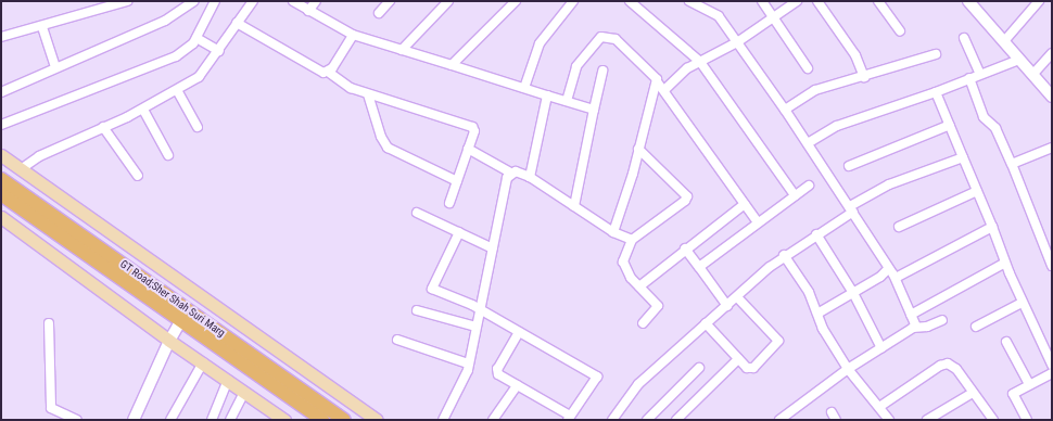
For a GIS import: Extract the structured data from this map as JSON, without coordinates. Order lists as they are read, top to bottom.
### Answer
{
  "streets": {
    "main road": ["GT Road;Sher Shah Suri Marg"]
  }
}
